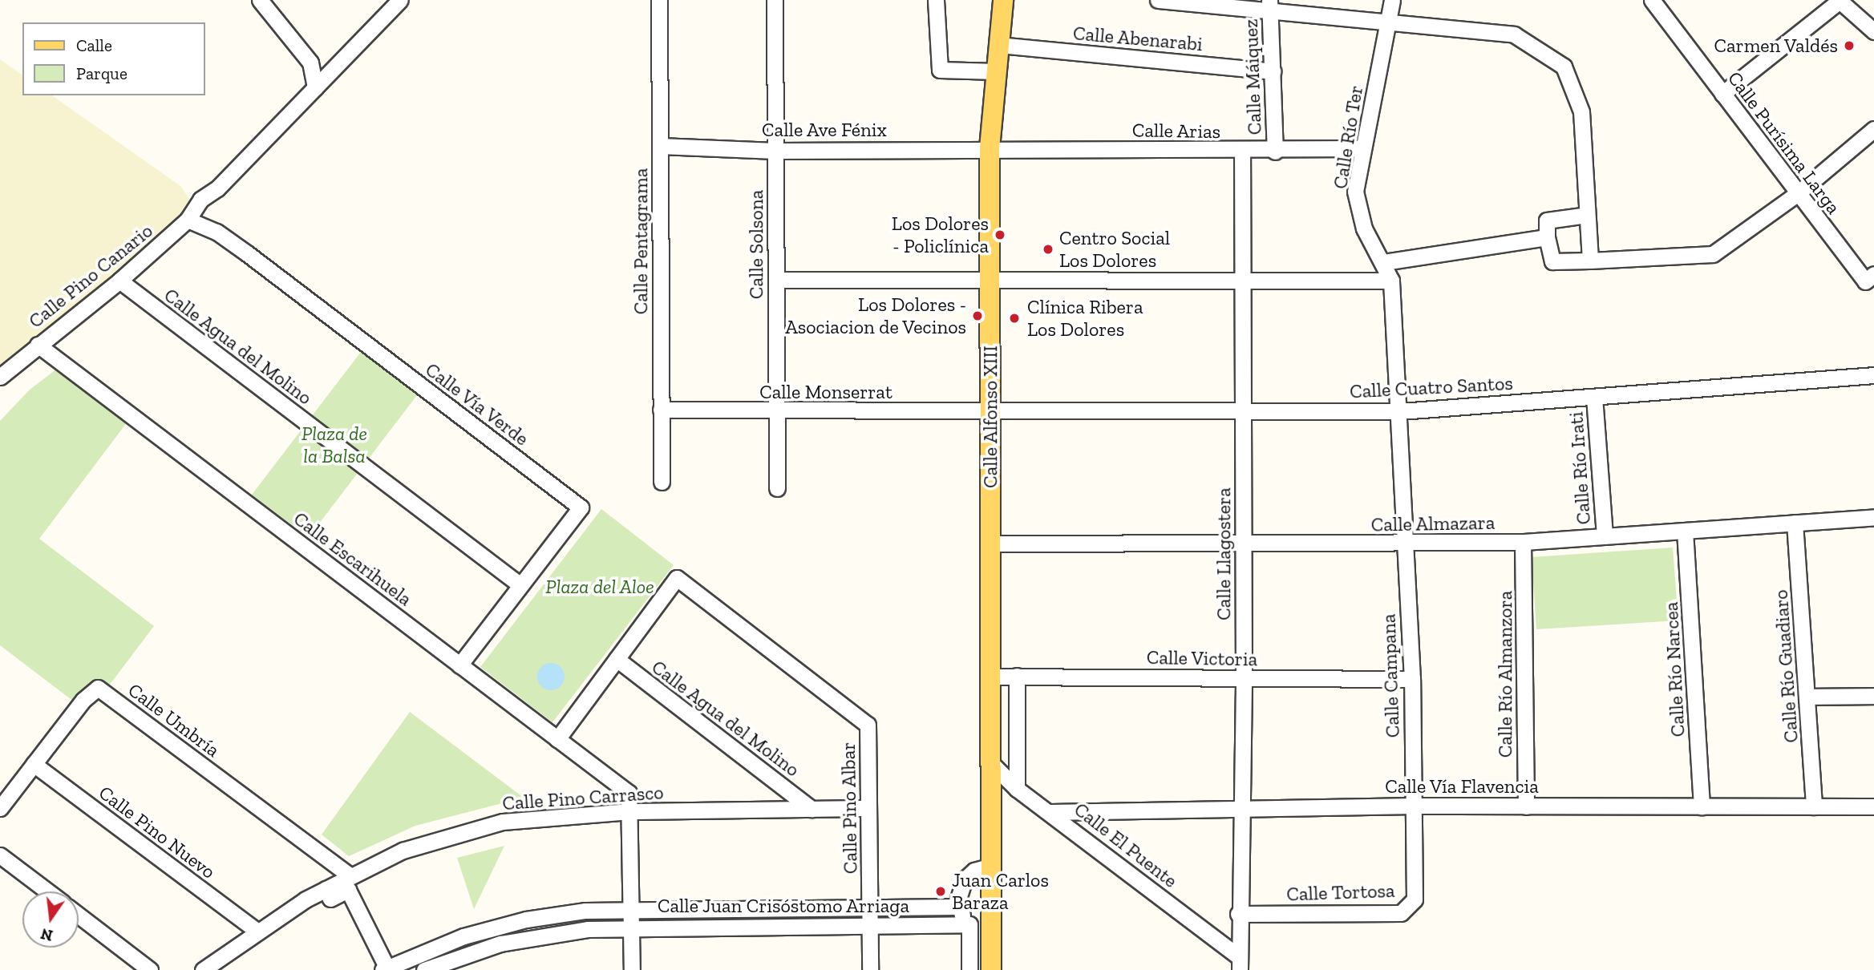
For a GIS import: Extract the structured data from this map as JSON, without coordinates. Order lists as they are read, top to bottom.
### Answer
{
  "streets": {
    "main road": ["Calle Alfonso XIII"],
    "street": [
      "Calle Abenarabi",
      "Calle Máiquez",
      "Calle Ave Fénix",
      "Calle Arias",
      "Calle Río Ter",
      "Calle Purísima Larga",
      "Calle Pentagrama",
      "Calle Solsona",
      "Calle Pino Canario",
      "Calle Agua del Molino",
      "Calle Cuatro Santos",
      "Calle Monserrat",
      "Calle Vía Verde",
      "Calle Río Irati",
      "Calle Almazara",
      "Calle Llagostera",
      "Calle Escarihuela",
      "Calle Victoria",
      "Calle Río Guadiaro",
      "Calle Río Narcea",
      "Calle Río Almanzora",
      "Calle Campana",
      "Calle Umbría",
      "Calle Vía Flavencia",
      "Calle Pino Carrasco",
      "Calle Pino Albar",
      "Calle Pino Nuevo",
      "Calle El Puente",
      "Calle Tortosa",
      "Calle Juan Crisóstomo Arriaga"
    ]
  },
  "crossings": [
    ["Calle Abenarabi", "Calle Máiquez"],
    ["Calle Abenarabi", "Calle Alfonso XIII"],
    ["Calle Máiquez", "Calle Arias"],
    ["Calle Ave Fénix", "Calle Arias"],
    ["Calle Ave Fénix", "Calle Pentagrama"],
    ["Calle Ave Fénix", "Calle Solsona"],
    ["Calle Ave Fénix", "Calle Alfonso XIII"],
    ["Calle Arias", "Calle Río Ter"],
    ["Calle Arias", "Calle Alfonso XIII"],
    ["Calle Arias", "Calle Llagostera"],
    ["Calle Río Ter", "Calle Cuatro Santos"],
    ["Calle Río Ter", "Calle Almazara"],
    ["Calle Río Ter", "Calle Campana"],
    ["Calle Pentagrama", "Calle Monserrat"],
    ["Calle Solsona", "Calle Monserrat"],
    ["Calle Pino Canario", "Calle Agua del Molino"],
    ["Calle Pino Canario", "Calle Vía Verde"],
    ["Calle Pino Canario", "Calle Escarihuela"],
    ["Calle Agua del Molino", "Calle Vía Verde"],
    ["Calle Agua del Molino", "Calle Pino Carrasco"],
    ["Calle Agua del Molino", "Calle Pino Albar"],
    ["Calle Cuatro Santos", "Calle Monserrat"],
    ["Calle Cuatro Santos", "Calle Alfonso XIII"],
    ["Calle Cuatro Santos", "Calle Río Irati"],
    ["Calle Cuatro Santos", "Calle Llagostera"],
    ["Calle Monserrat", "Calle Alfonso XIII"],
    ["Calle Vía Verde", "Calle Escarihuela"],
    ["Calle Alfonso XIII", "Calle Almazara"],
    ["Calle Alfonso XIII", "Calle Victoria"],
    ["Calle Alfonso XIII", "Calle El Puente"],
    ["Calle Alfonso XIII", "Calle Juan Crisóstomo Arriaga"],
    ["Calle Río Irati", "Calle Almazara"],
    ["Calle Almazara", "Calle Llagostera"],
    ["Calle Almazara", "Calle Río Guadiaro"],
    ["Calle Almazara", "Calle Río Narcea"],
    ["Calle Almazara", "Calle Río Almanzora"],
    ["Calle Almazara", "Calle Campana"],
    ["Calle Llagostera", "Calle Victoria"],
    ["Calle Llagostera", "Calle Vía Flavencia"],
    ["Calle Llagostera", "Calle El Puente"],
    ["Calle Llagostera", "Calle Tortosa"],
    ["Calle Escarihuela", "Calle Pino Carrasco"],
    ["Calle Victoria", "Calle Campana"],
    ["Calle Río Guadiaro", "Calle Vía Flavencia"],
    ["Calle Río Narcea", "Calle Vía Flavencia"],
    ["Calle Río Almanzora", "Calle Vía Flavencia"],
    ["Calle Campana", "Calle Vía Flavencia"],
    ["Calle Campana", "Calle Tortosa"],
    ["Calle Umbría", "Calle Pino Carrasco"],
    ["Calle Umbría", "Calle Pino Nuevo"],
    ["Calle Vía Flavencia", "Calle El Puente"],
    ["Calle Vía Flavencia", "Calle Tortosa"],
    ["Calle Pino Carrasco", "Calle Pino Albar"],
    ["Calle Pino Carrasco", "Calle Pino Nuevo"],
    ["Calle Pino Albar", "Calle Juan Crisóstomo Arriaga"]
  ],
  "parks": ["Plaza de la Balsa", "Plaza del Aloe"],
  "places": [
    "Carmen Valdés",
    "Los Dolores - Policlínica",
    "Centro Social Los Dolores",
    "Los Dolores - Asociacion de Vecinos",
    "Clínica Ribera Los Dolores",
    "Juan Carlos Baraza"
  ],
  "legend": ["Calle", "Parque"],
  "north": "bottom"
}
